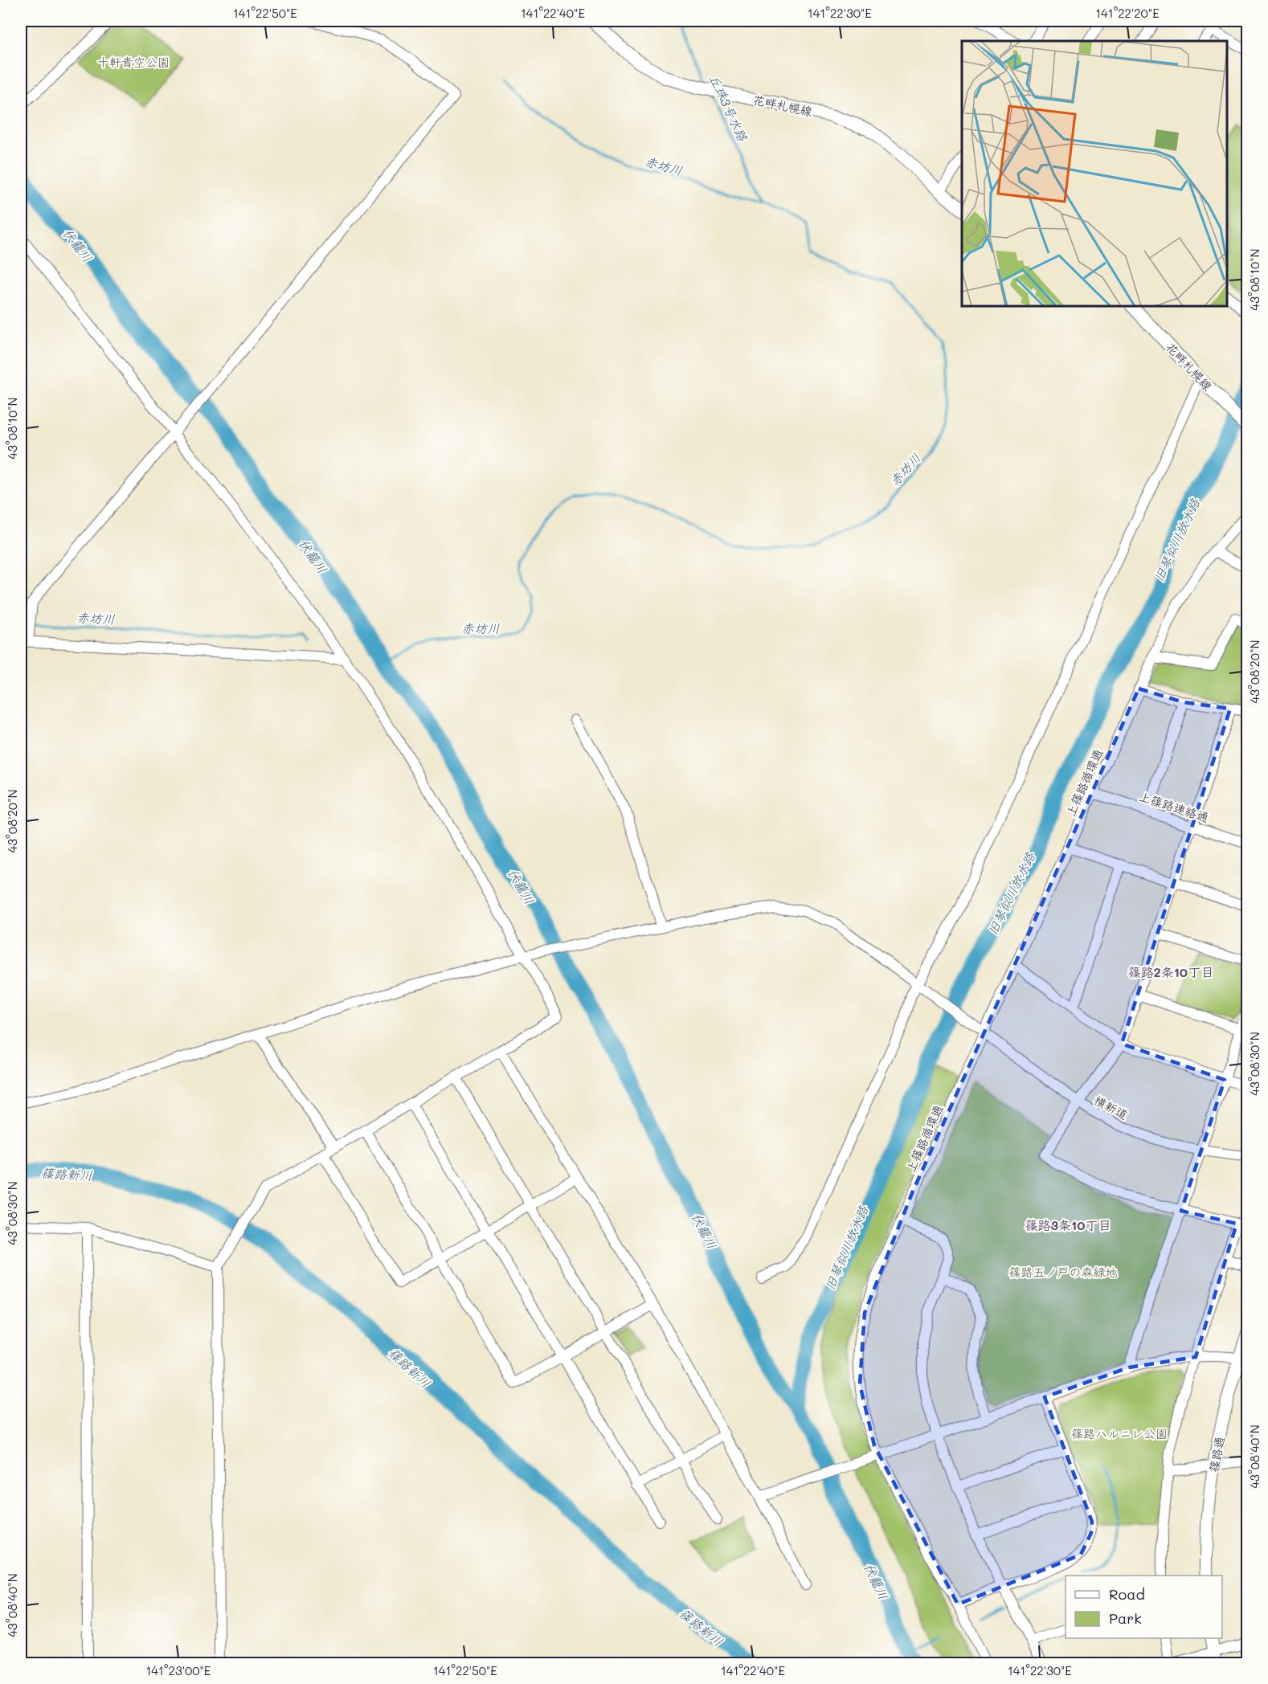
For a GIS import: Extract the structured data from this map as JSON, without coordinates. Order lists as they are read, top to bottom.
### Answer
{
  "streets": {
    "main road": ["花畔札幌線", "篠路通"],
    "street": ["上篠路循環通", "上篠路連絡通", "横新道"]
  },
  "crossings": [
    ["上篠路循環通", "上篠路連絡通"],
    ["上篠路循環通", "横新道"]
  ],
  "districts": ["篠路2条10丁目", "篠路3条10丁目"],
  "water": [
    "丘珠3号水路",
    "赤坊川",
    "伏籠川",
    "旧琴似川放水路",
    "篠路新川"
  ],
  "parks": ["十軒青空公園", "篠路五ノ戸の森緑地", "篠路ハルニレ公園"],
  "legend": ["Road", "Park"],
  "coordinates": [
    "141°22'50\"E",
    "141°22'40\"E",
    "141°22'30\"E",
    "141°22'20\"E",
    "43°08'10\"N",
    "43°08'20\"N",
    "43°08'30\"N",
    "43°08'40\"N",
    "141°23'00\"E"
  ]
}
